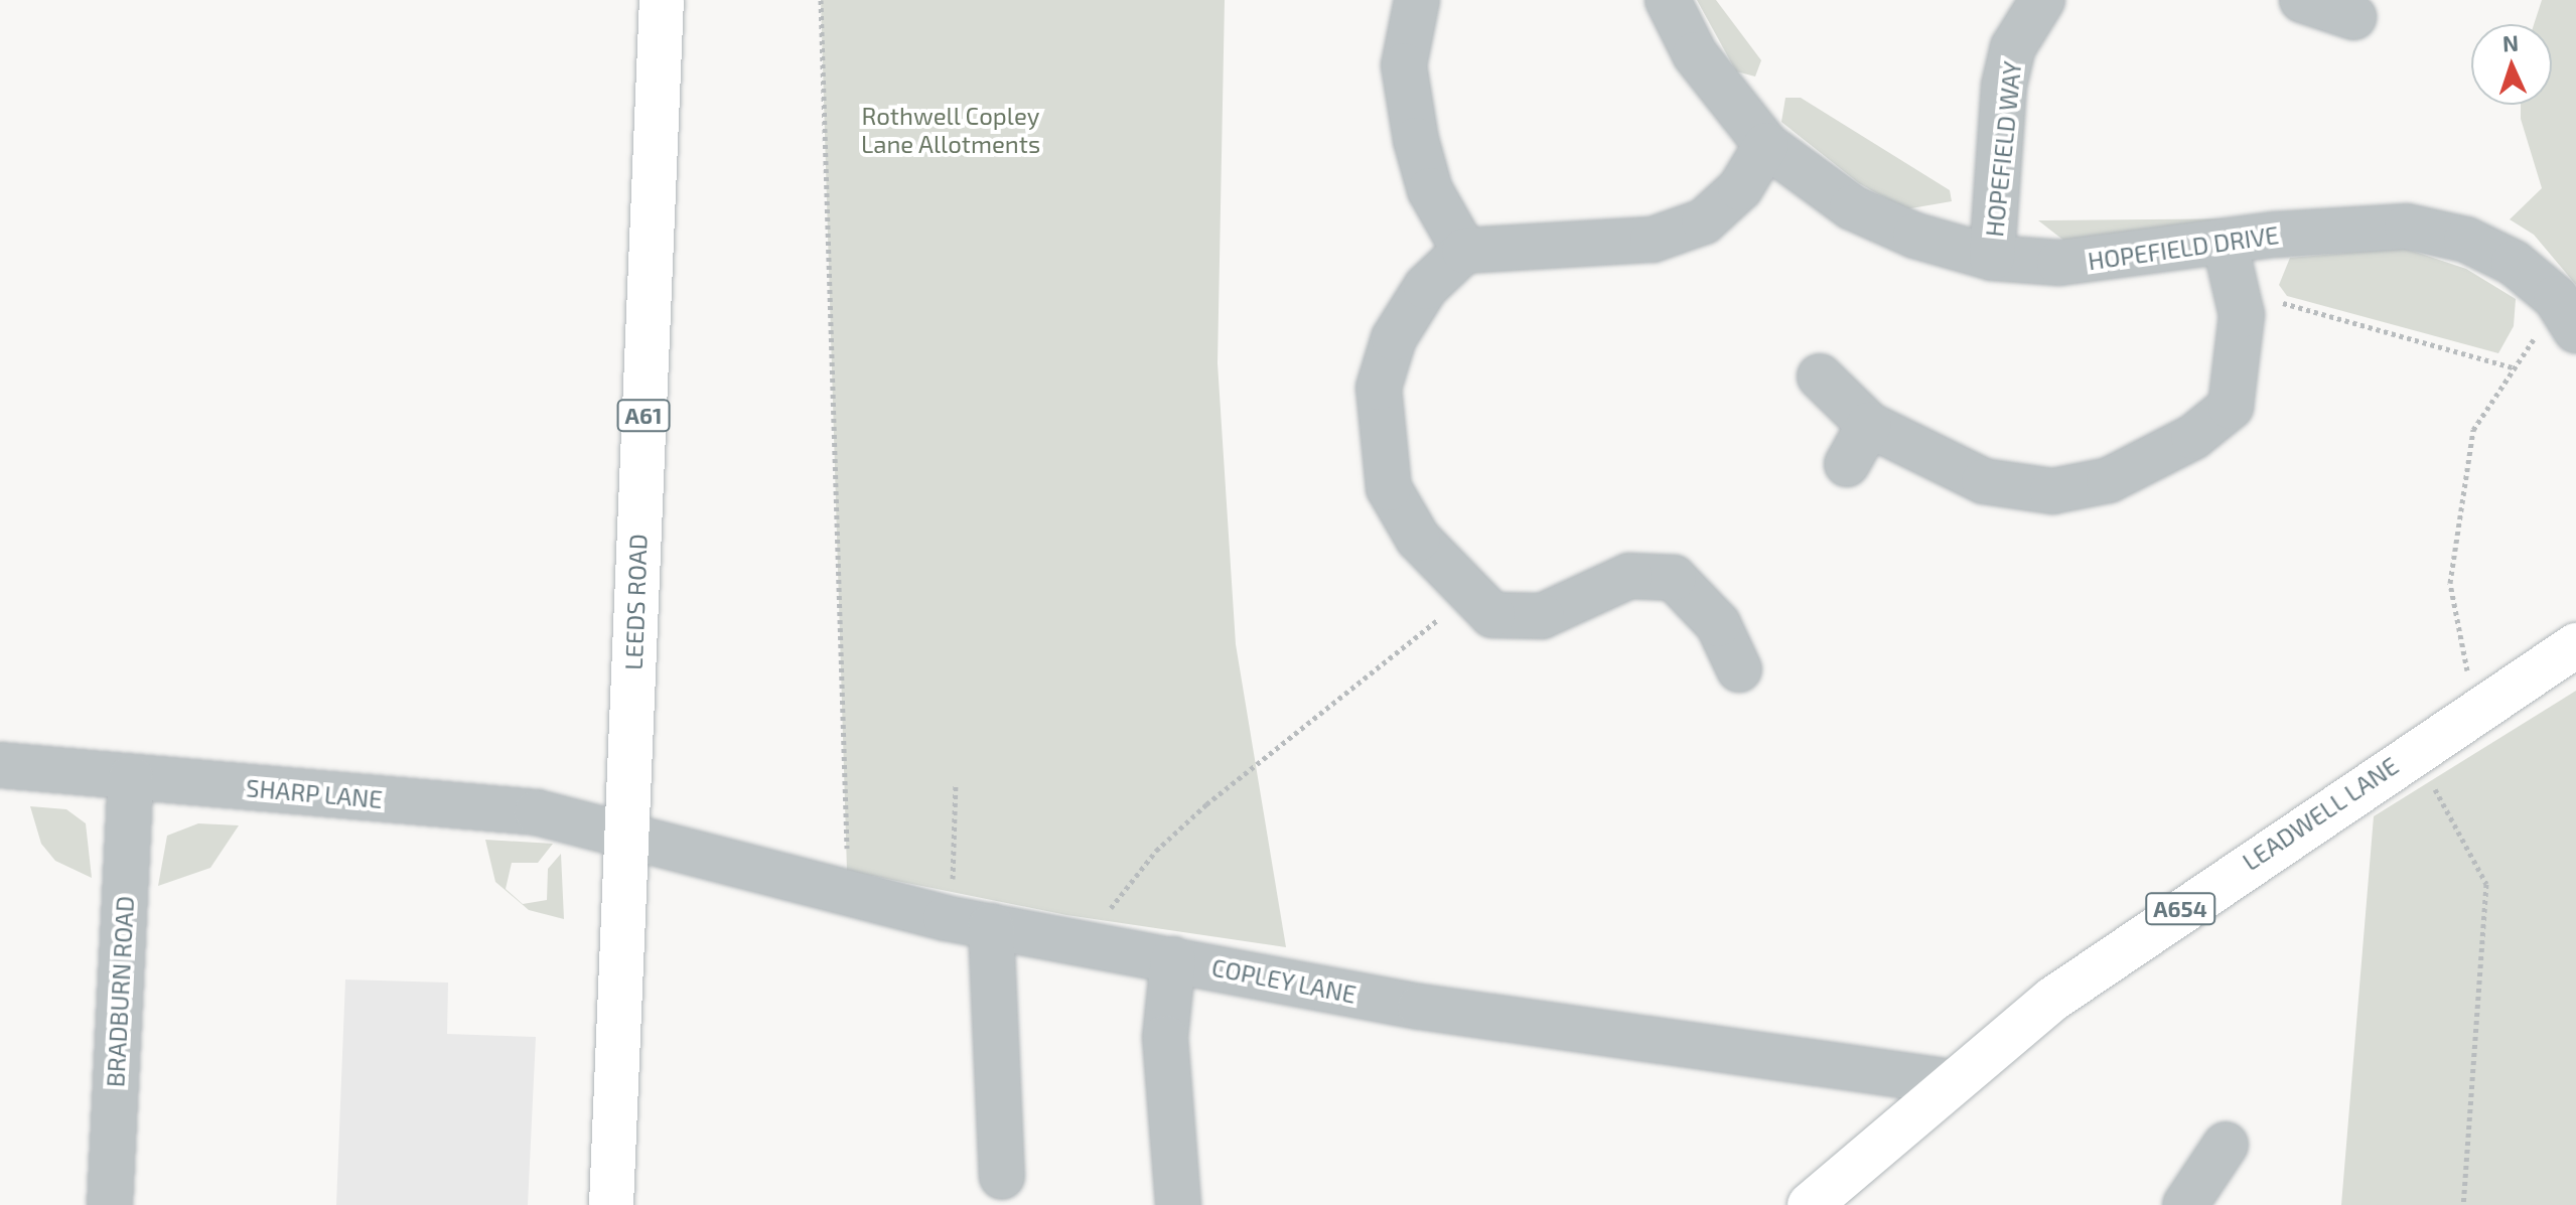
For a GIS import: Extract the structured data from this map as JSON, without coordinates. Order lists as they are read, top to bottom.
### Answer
{
  "streets": {
    "main road": [
      "A61",
      "LEEDS ROAD",
      "LEADWELL LANE",
      "A654"
    ],
    "street": [
      "HOPEFIELD WAY",
      "HOPEFIELD DRIVE",
      "SHARP LANE",
      "COPLEY LANE",
      "BRADBURN ROAD"
    ]
  },
  "crossings": [
    ["HOPEFIELD WAY", "HOPEFIELD DRIVE"],
    ["LEEDS ROAD", "SHARP LANE"],
    ["LEEDS ROAD", "COPLEY LANE"],
    ["SHARP LANE", "COPLEY LANE"],
    ["SHARP LANE", "BRADBURN ROAD"],
    ["LEADWELL LANE", "COPLEY LANE"]
  ],
  "parks": ["Rothwell Copley Lane Allotments"],
  "north": "top"
}
